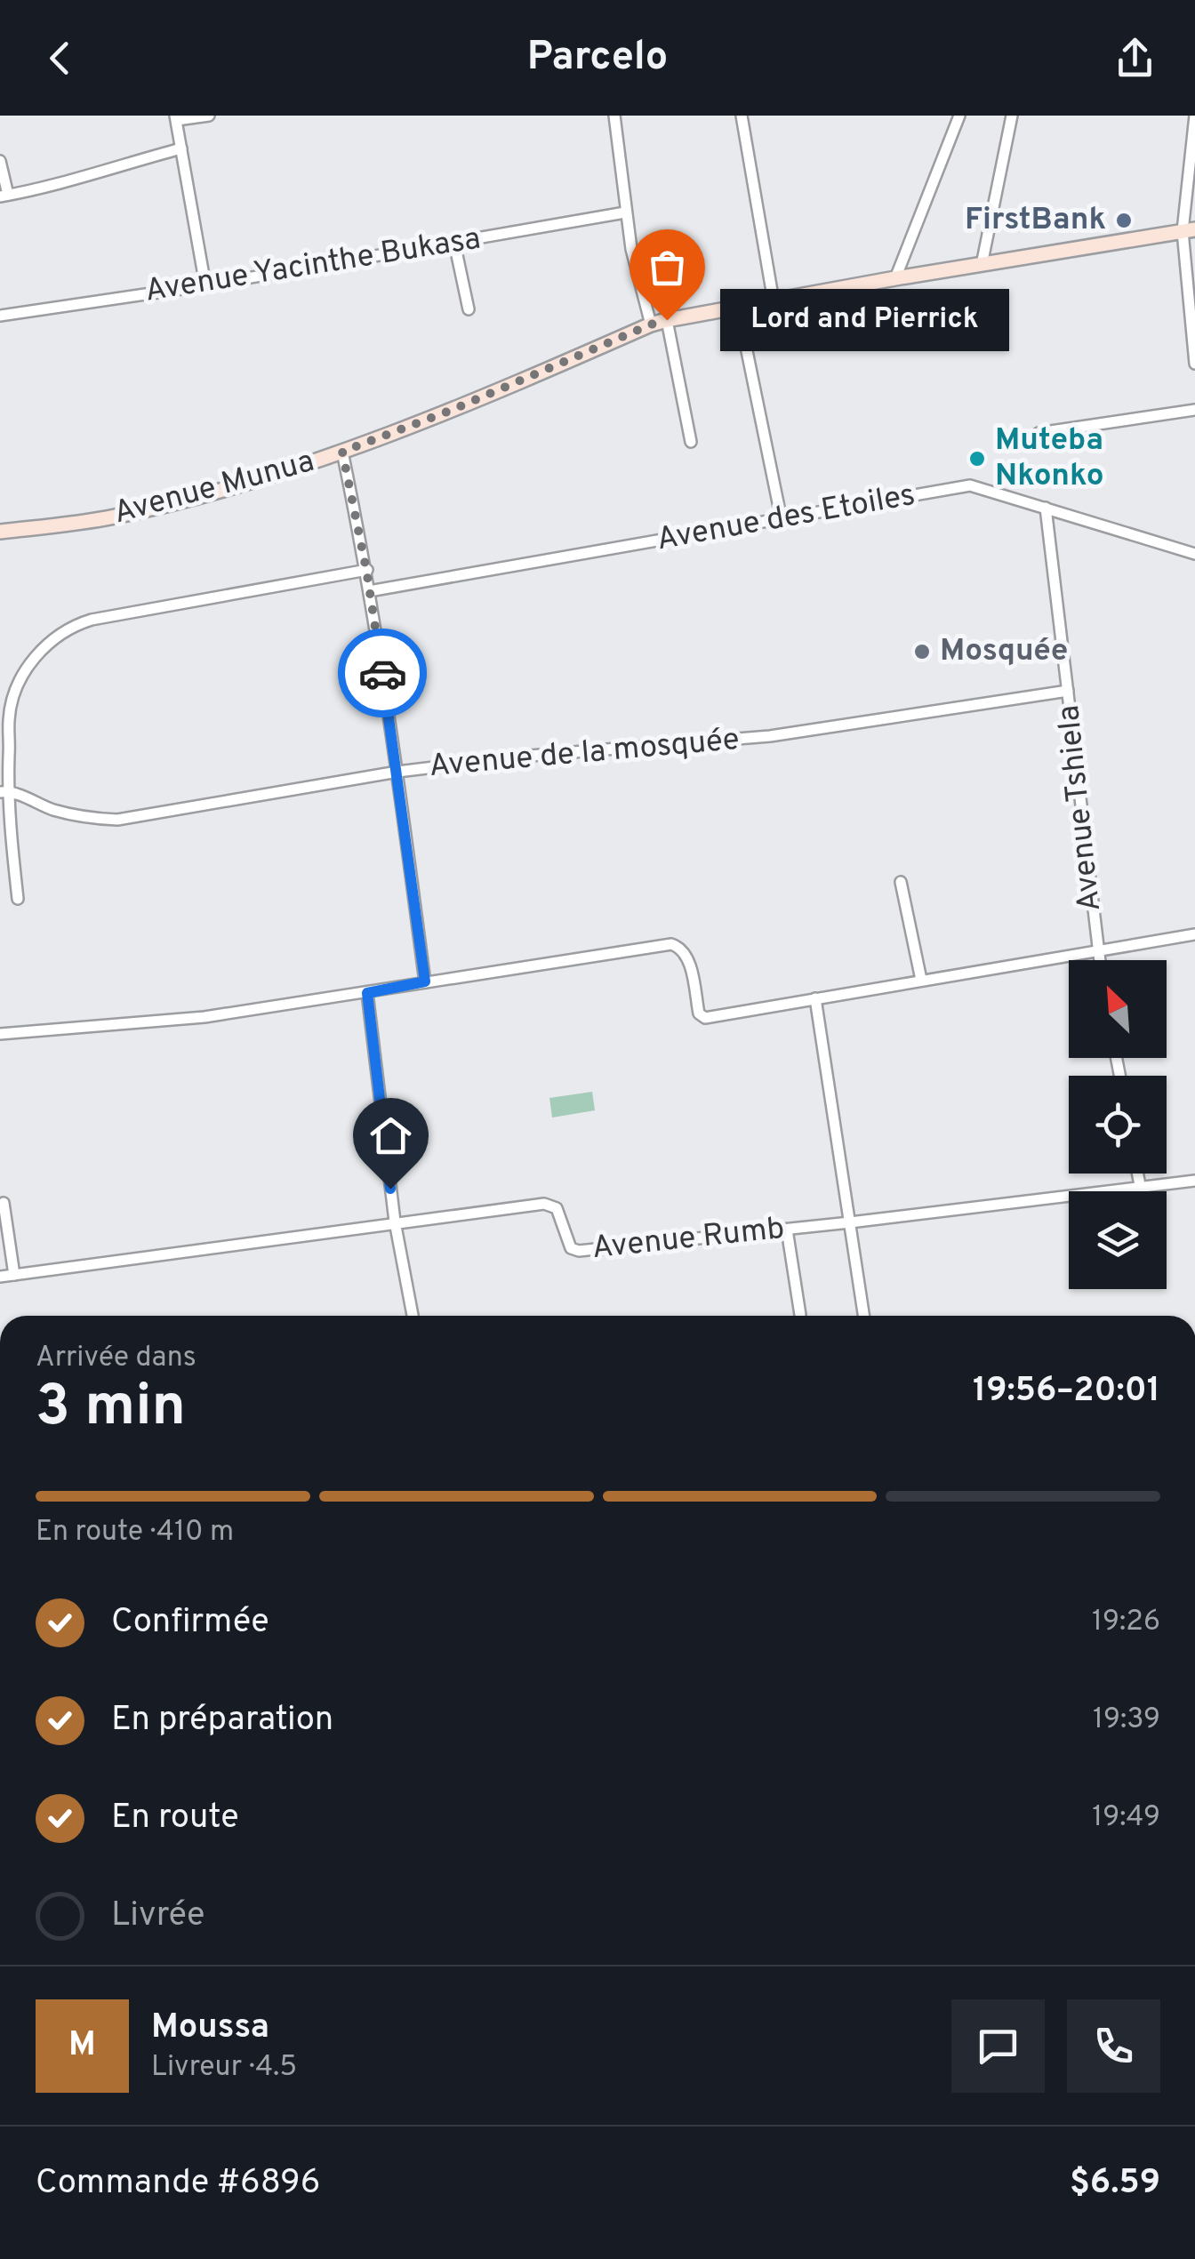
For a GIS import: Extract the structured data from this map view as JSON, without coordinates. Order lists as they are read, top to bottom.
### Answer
{
  "streets": {
    "main road": ["Avenue Munua"],
    "street": [
      "Avenue Yacinthe Bukasa",
      "Avenue des Etoiles",
      "Avenue de la mosquée",
      "Avenue Tshiela",
      "Avenue Rumb"
    ]
  },
  "crossings": [
    ["Avenue des Etoiles", "Avenue Tshiela"],
    ["Avenue de la mosquée", "Avenue Tshiela"]
  ],
  "places": [
    "FirstBank",
    "Lord and Pierrick",
    "Muteba Nkonko",
    "Mosquée"
  ],
  "north": "top left",
  "page": {
    "header": "Parcelo",
    "bubble": "Lord and Pierrick",
    "heading": ["3 min", "Arrivée dans", "19:56–20:01"],
    "panel": [
      "Moussa",
      "Livreur · 4.5",
      "Commande #6896",
      "$6.59"
    ],
    "bar": "En route · 410 m",
    "list": [
      ["Confirmée", "19:26"],
      ["En préparation", "19:39"],
      ["En route", "19:49"],
      "Livrée"
    ],
    "round": "M"
  }
}
